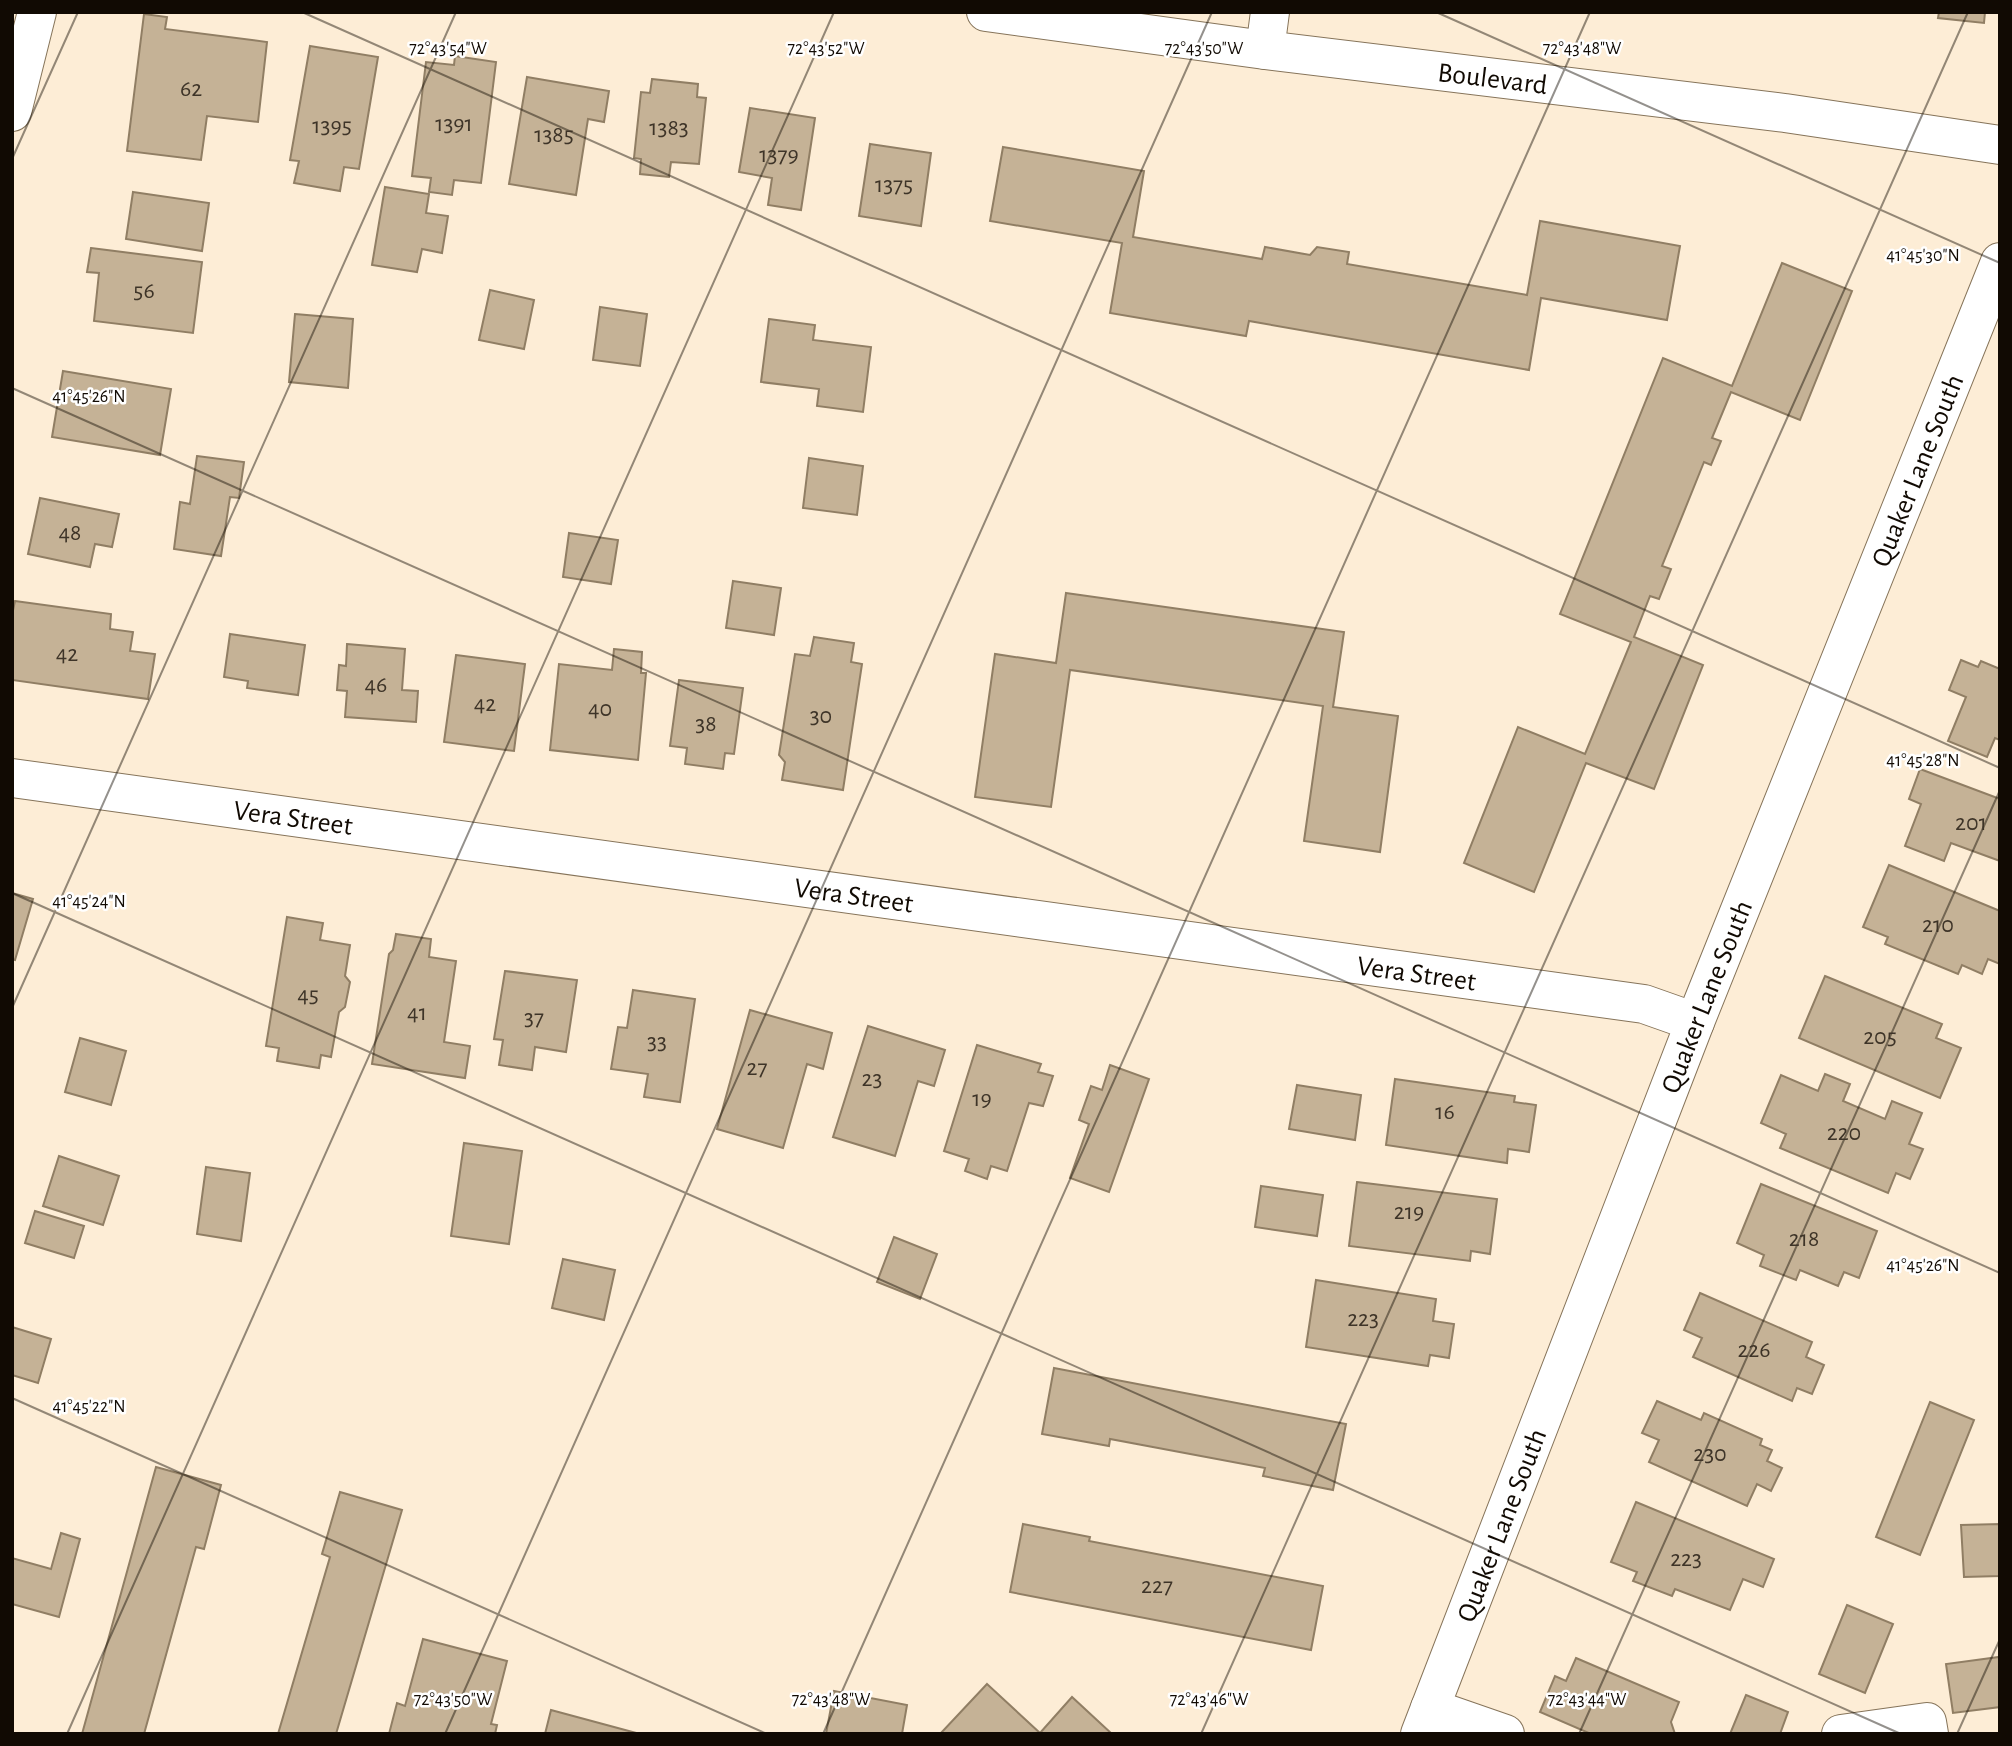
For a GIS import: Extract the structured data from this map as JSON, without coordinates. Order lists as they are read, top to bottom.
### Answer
{
  "streets": {
    "main road": ["Boulevard", "Quaker Lane South", "Vera Street"]
  },
  "crossings": [
    ["Quaker Lane South", "Vera Street"]
  ],
  "house_numbers": [
    "62",
    "1391",
    "1395",
    "1383",
    "1385",
    "1379",
    "1375",
    "56",
    "48",
    "42",
    "46",
    "42",
    "40",
    "30",
    "38",
    "201",
    "210",
    "45",
    "41",
    "37",
    "205",
    "33",
    "27",
    "23",
    "19",
    "16",
    "220",
    "219",
    "218",
    "223",
    "226",
    "230",
    "223",
    "227"
  ],
  "coordinates": [
    "72°43'54\"W",
    "72°43'52\"W",
    "72°43'50\"W",
    "72°43'48\"W",
    "41°45'30\"N",
    "41°45'26\"N",
    "41°45'28\"N",
    "41°45'24\"N",
    "41°45'22\"N",
    "72°43'46\"W",
    "72°43'44\"W"
  ]
}
